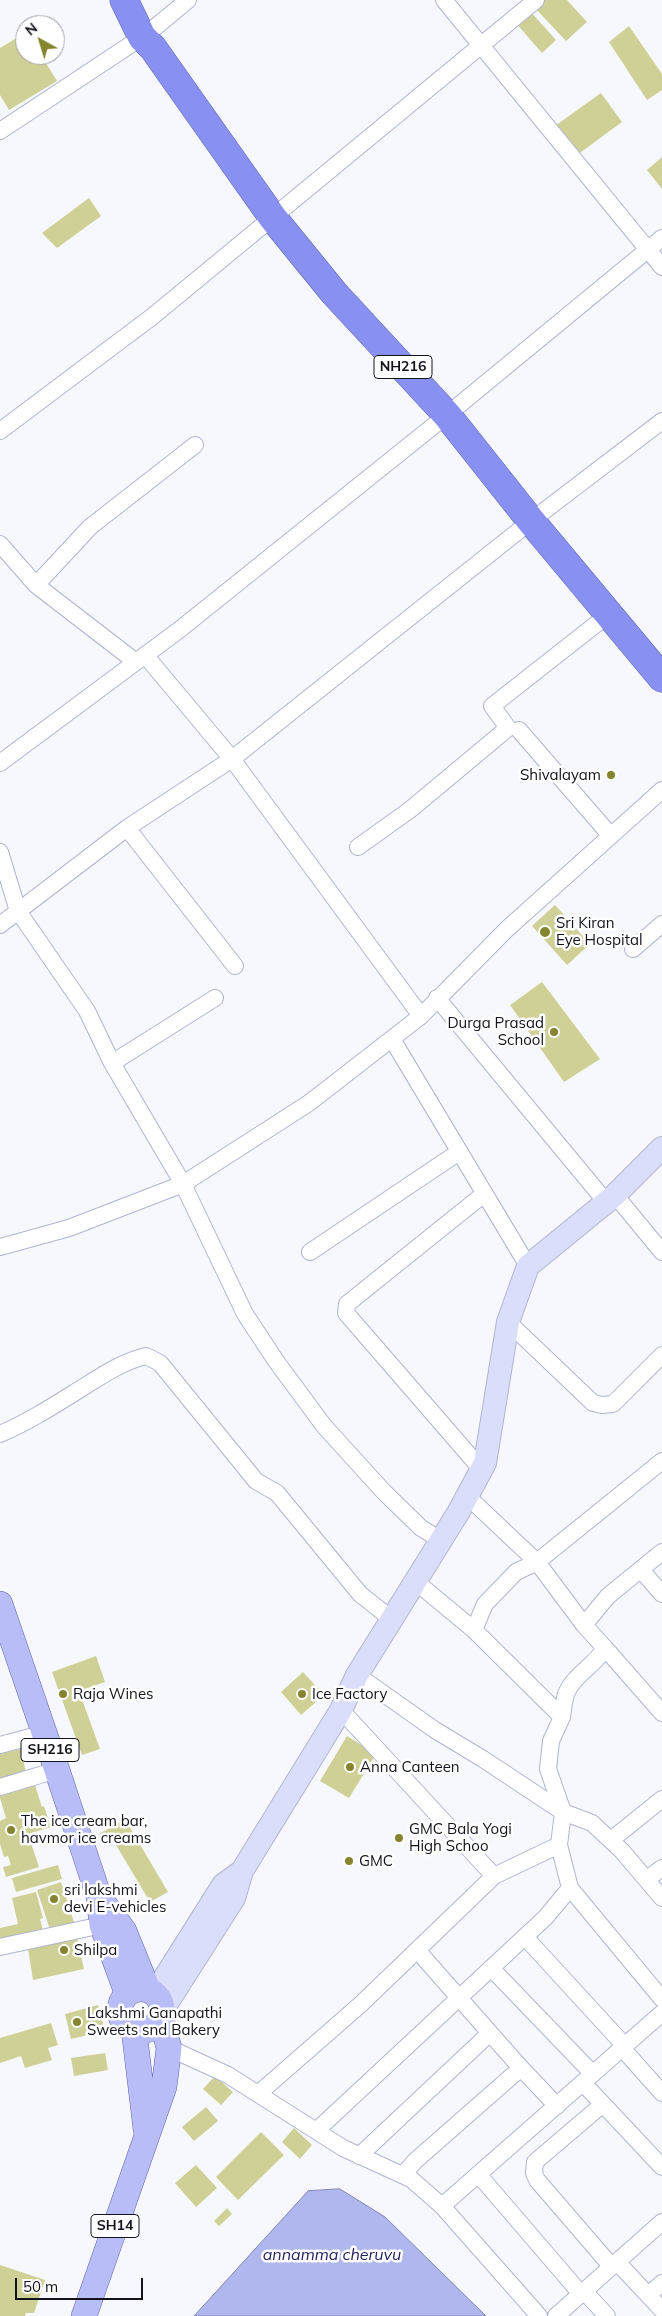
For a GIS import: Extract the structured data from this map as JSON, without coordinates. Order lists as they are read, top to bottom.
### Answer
{
  "streets": {
    "highway": ["NH216"],
    "main road": ["SH216", "SH14"]
  },
  "crossings": [
    ["SH216", "SH14"]
  ],
  "water": ["annamma cheruvu"],
  "places": [
    "Shivalayam",
    "Sri Kiran Eye Hospital",
    "Durga Prasad School",
    "Raja Wines",
    "Ice Factory",
    "Anna Canteen",
    "The ice cream bar, havmor ice creams",
    "GMC Bala Yogi High Schoo",
    "GMC",
    "sri lakshmi devi E-vehicles",
    "Shilpa",
    "Lakshmi Ganapathi Sweets snd Bakery"
  ],
  "scale_bar": "50 m",
  "north": "top left"
}
